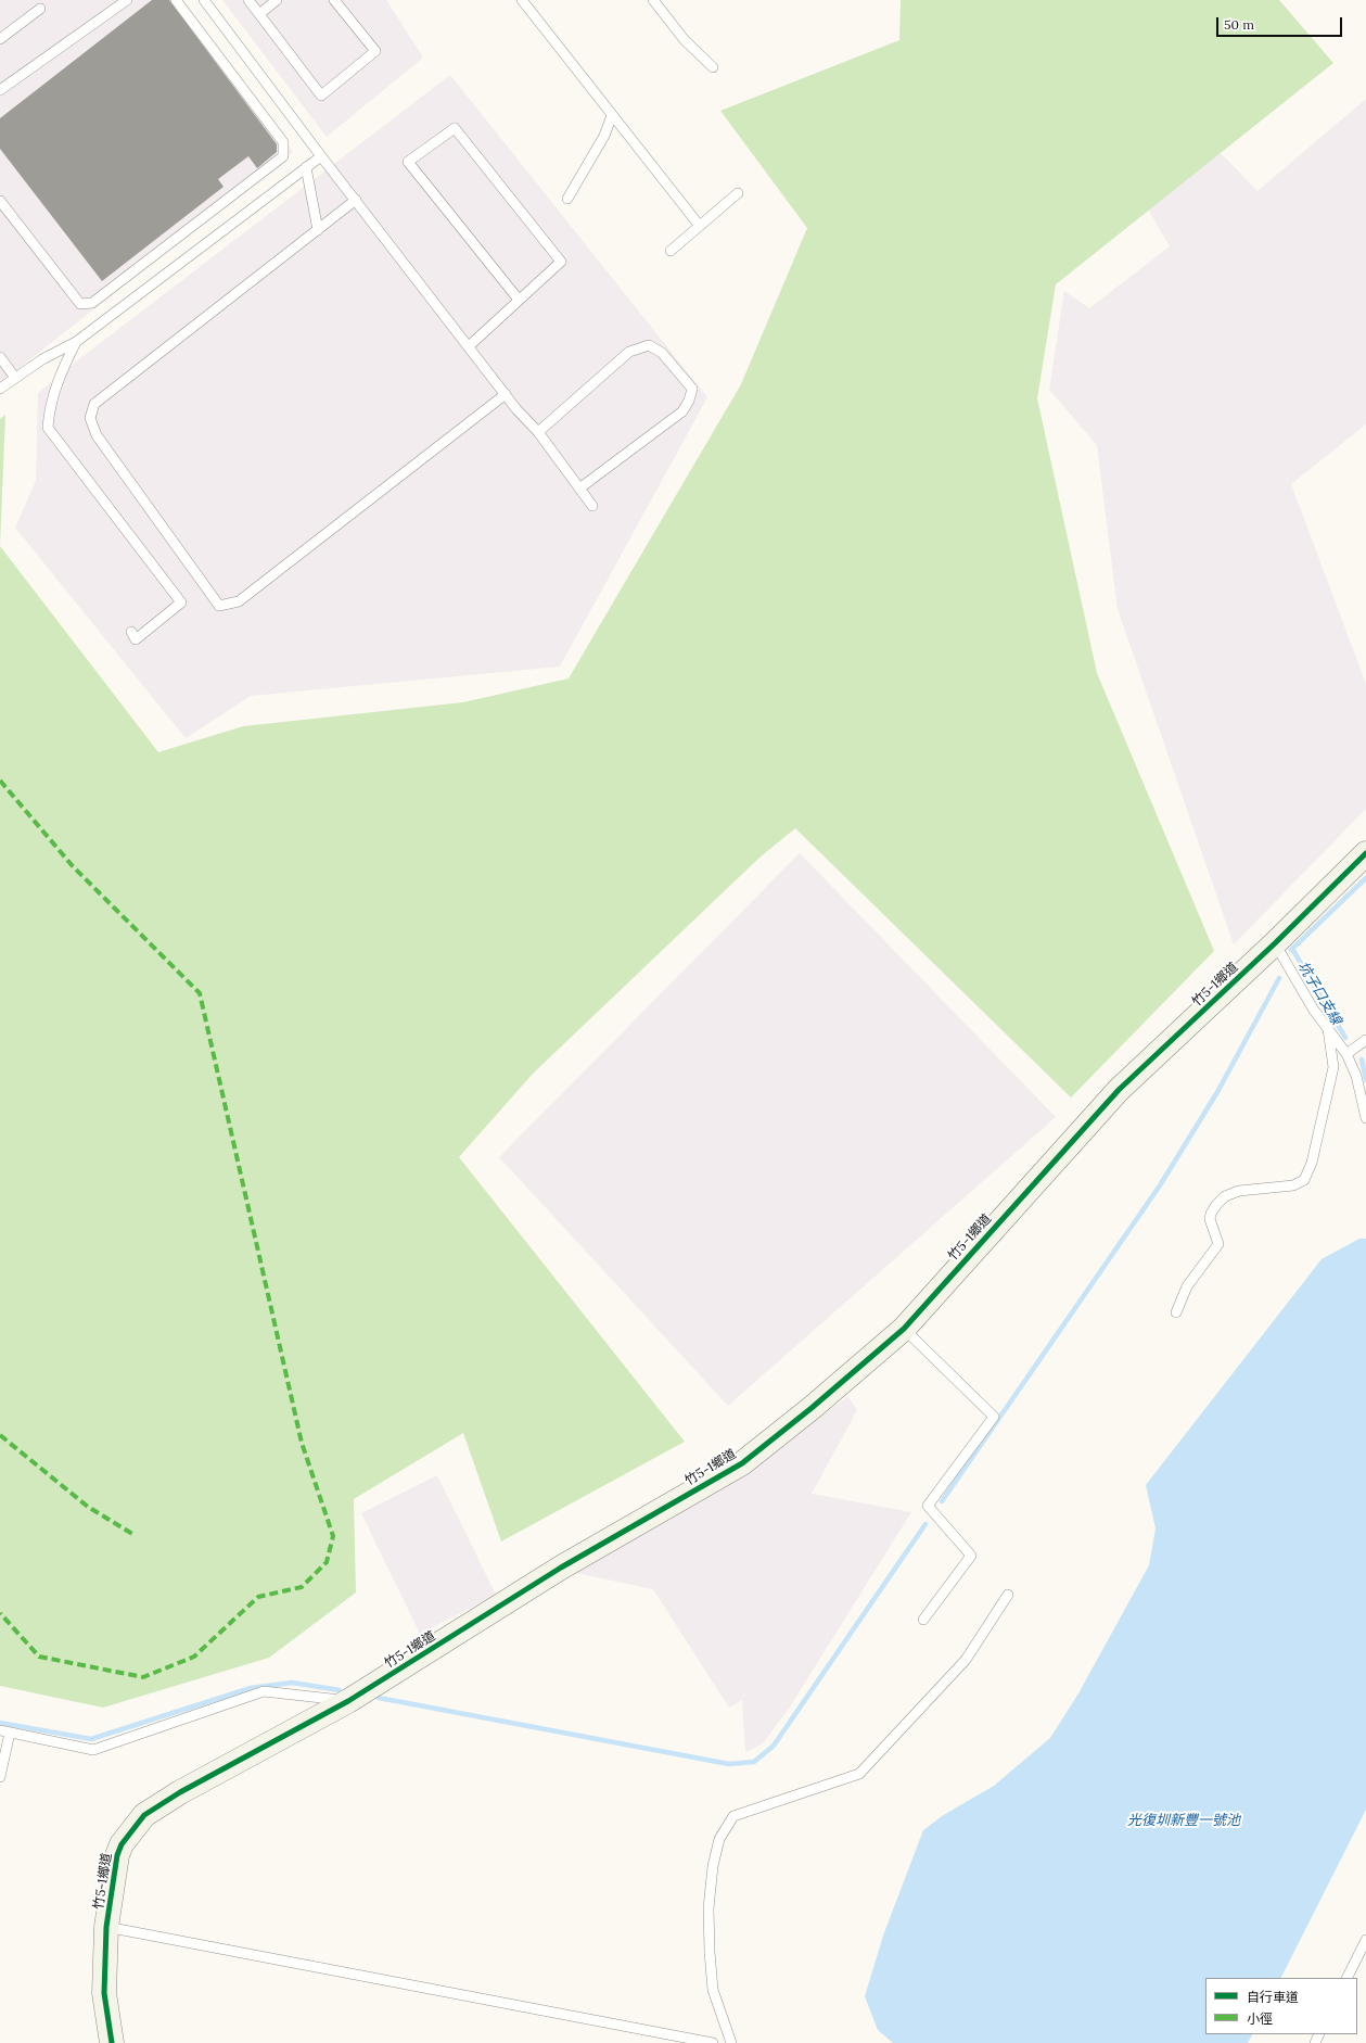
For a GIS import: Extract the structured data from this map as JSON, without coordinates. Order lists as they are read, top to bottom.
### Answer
{
  "streets": {
    "street": ["竹5-1鄉道"]
  },
  "water": ["坑子口支線", "光復圳新豐一號池"],
  "legend": ["自行車道", "小徑"],
  "scale_bar": "50 m"
}
